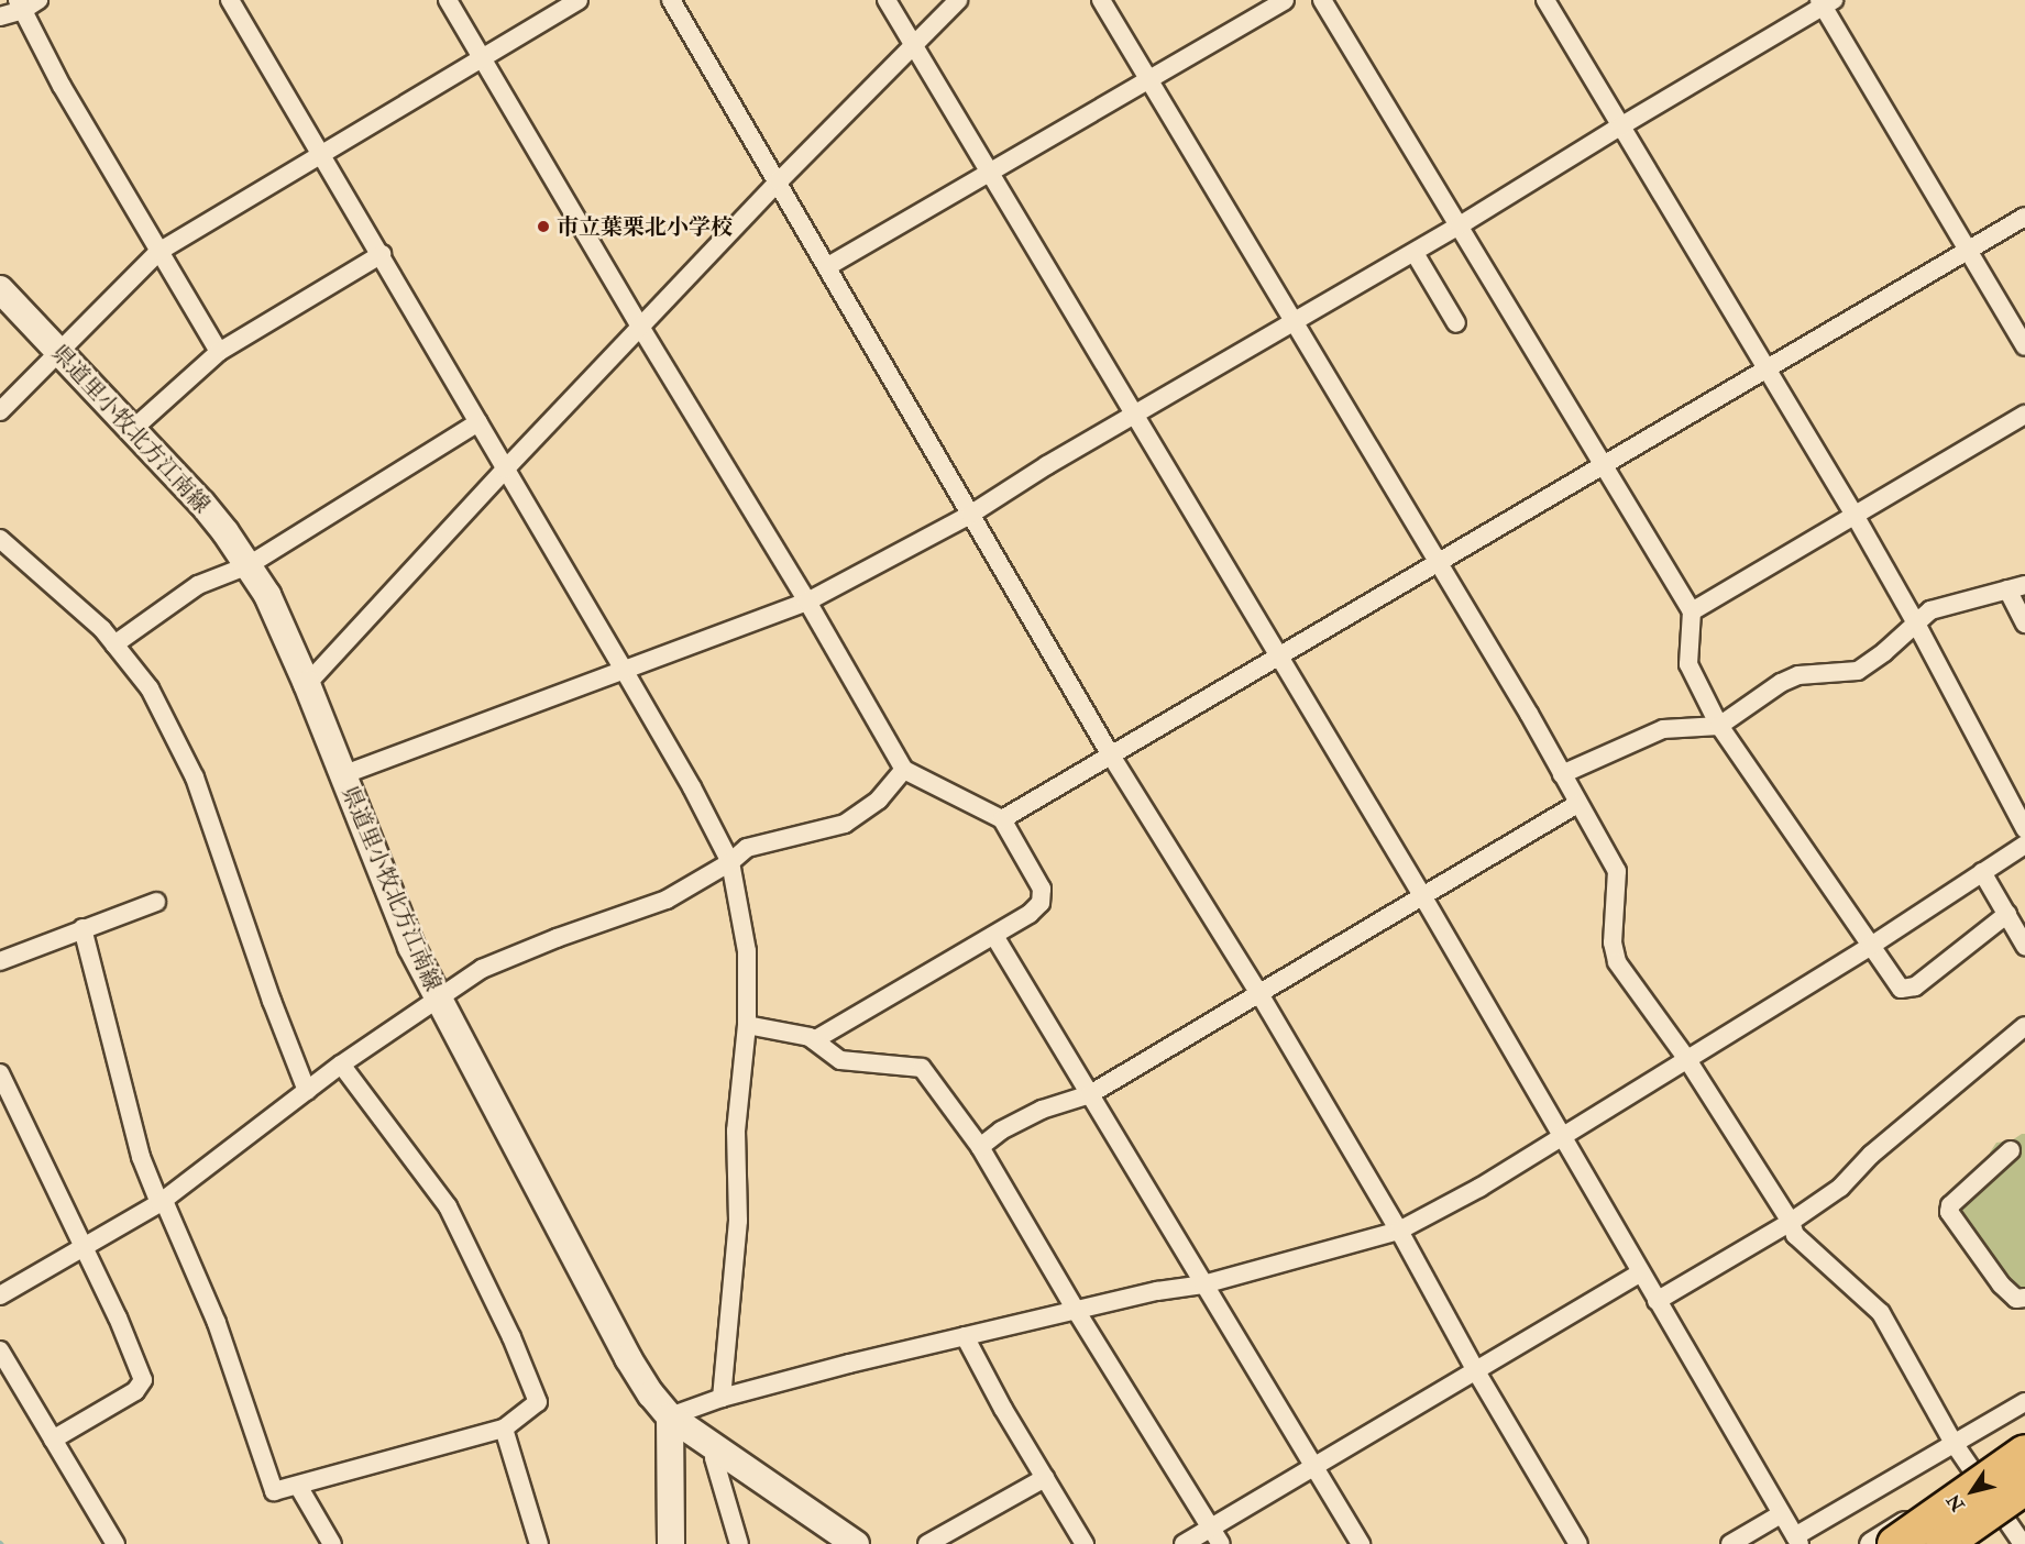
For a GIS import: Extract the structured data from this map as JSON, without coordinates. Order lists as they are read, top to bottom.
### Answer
{
  "streets": {
    "main road": ["県道里小牧北方江南線"]
  },
  "places": ["市立葉栗北小学校"],
  "north": "bottom left"
}
